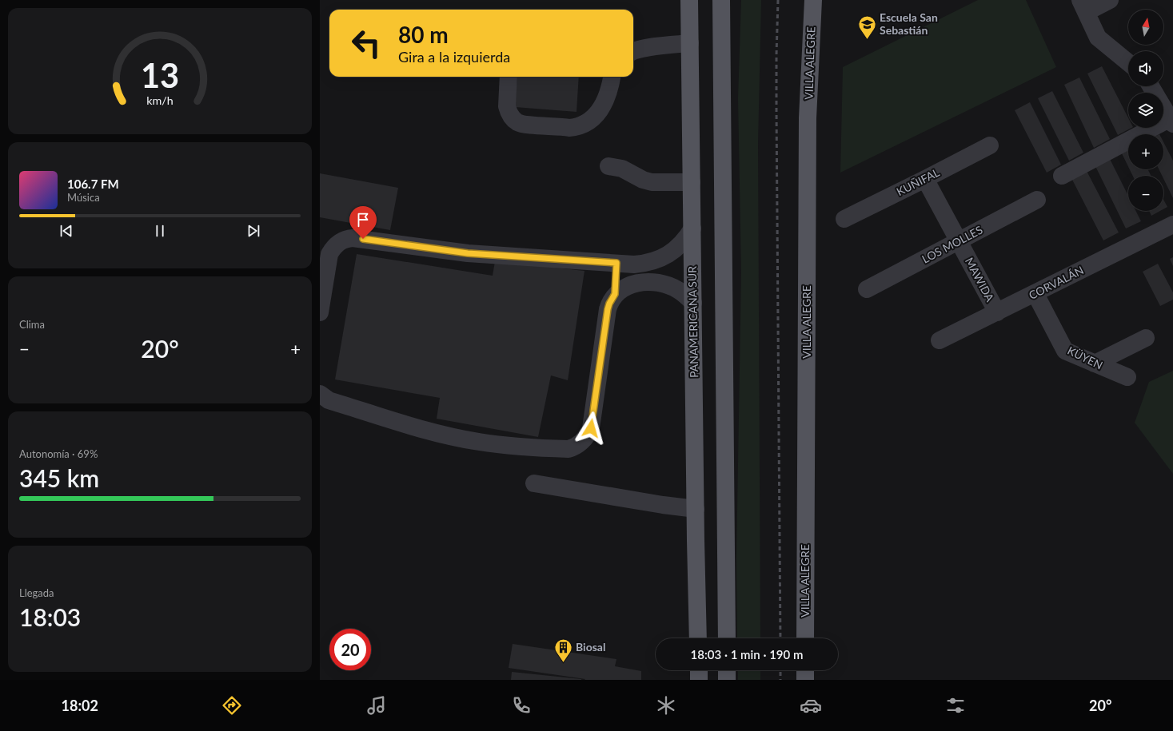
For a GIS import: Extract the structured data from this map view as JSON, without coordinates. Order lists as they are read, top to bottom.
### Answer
{
  "streets": {
    "main road": ["VILLA ALEGRE", "PANAMERICANA SUR"],
    "street": [
      "KUÑIFAL",
      "LOS MOLLES",
      "MAWIDA",
      "CORVALÁN",
      "KÜYEN"
    ]
  },
  "crossings": [
    ["KUÑIFAL", "MAWIDA"],
    ["LOS MOLLES", "MAWIDA"],
    ["MAWIDA", "CORVALÁN"],
    ["CORVALÁN", "KÜYEN"]
  ],
  "places": {
    "school or university": ["Escuela San Sebastián"],
    "building": ["Biosal"]
  },
  "north": "top",
  "page": {
    "map_buttons": ["+", "−"],
    "turn": ["80 m", "Gira a la izquierda"],
    "song": ["106.7 FM", "Música"],
    "tile": [
      "Clima",
      ["Autonomía · 69%", "345 km"],
      ["Llegada", "18:03"]
    ],
    "heat": ["−", "20°", "+"],
    "limit": "20",
    "trip": "18:03 · 1 min · 190 m",
    "tabs": ["18:02", "20°"],
    "gauge": ["13", "km/h"]
  }
}
